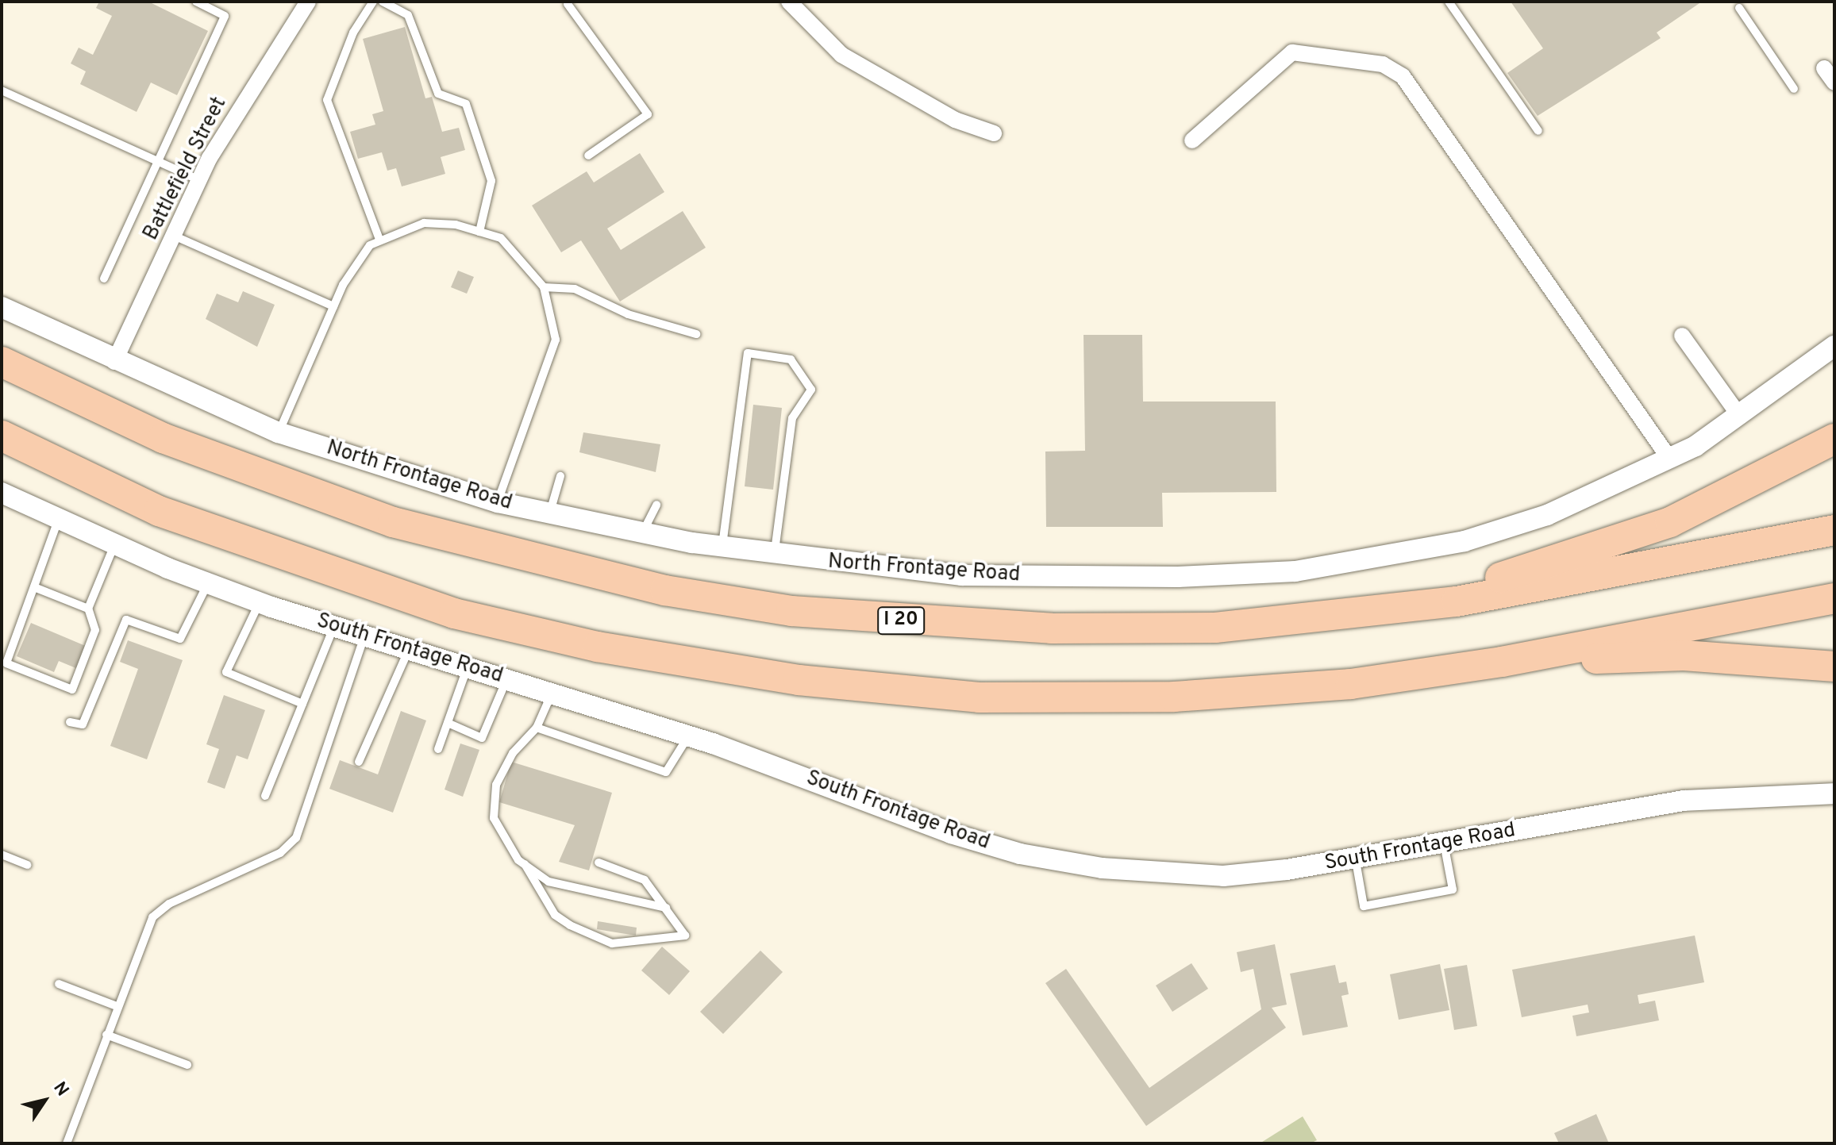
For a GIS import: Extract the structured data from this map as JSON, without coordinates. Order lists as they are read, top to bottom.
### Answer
{
  "streets": {
    "highway": ["I 20"],
    "street": ["Battlefield Street", "North Frontage Road", "South Frontage Road"]
  },
  "crossings": [
    ["Battlefield Street", "North Frontage Road"]
  ],
  "north": "top right"
}
